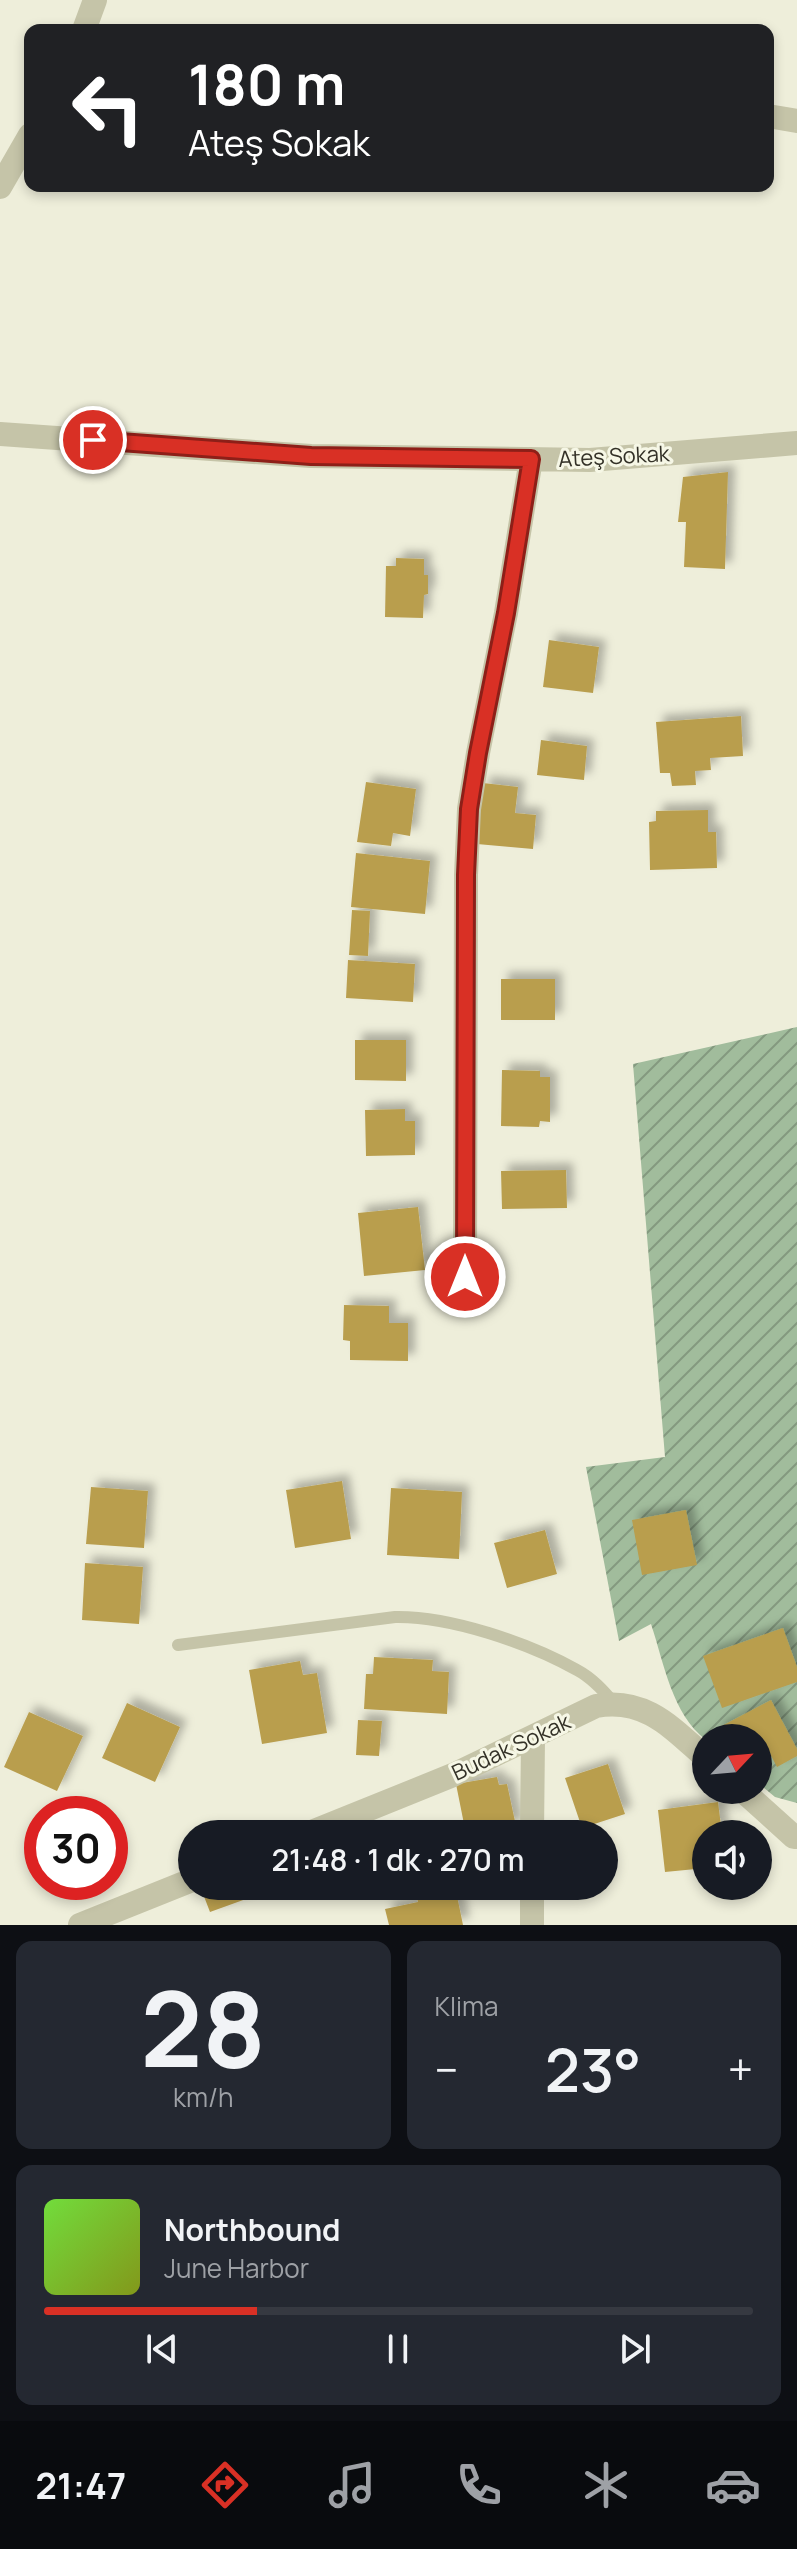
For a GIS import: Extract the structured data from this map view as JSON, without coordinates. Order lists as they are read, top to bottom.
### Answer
{
  "streets": {
    "street": ["Ateş Sokak", "Budak Sokak"]
  },
  "north": "top right",
  "page": {
    "turn": ["180 m", "Ateş Sokak"],
    "limit": "30",
    "trip": "21:48 · 1 dk · 270 m",
    "tile": [
      ["28", "km/h"],
      "Klima"
    ],
    "heat": ["−", "23°", "+"],
    "song": ["Northbound", "June Harbor"],
    "tabs": "21:47"
  }
}
